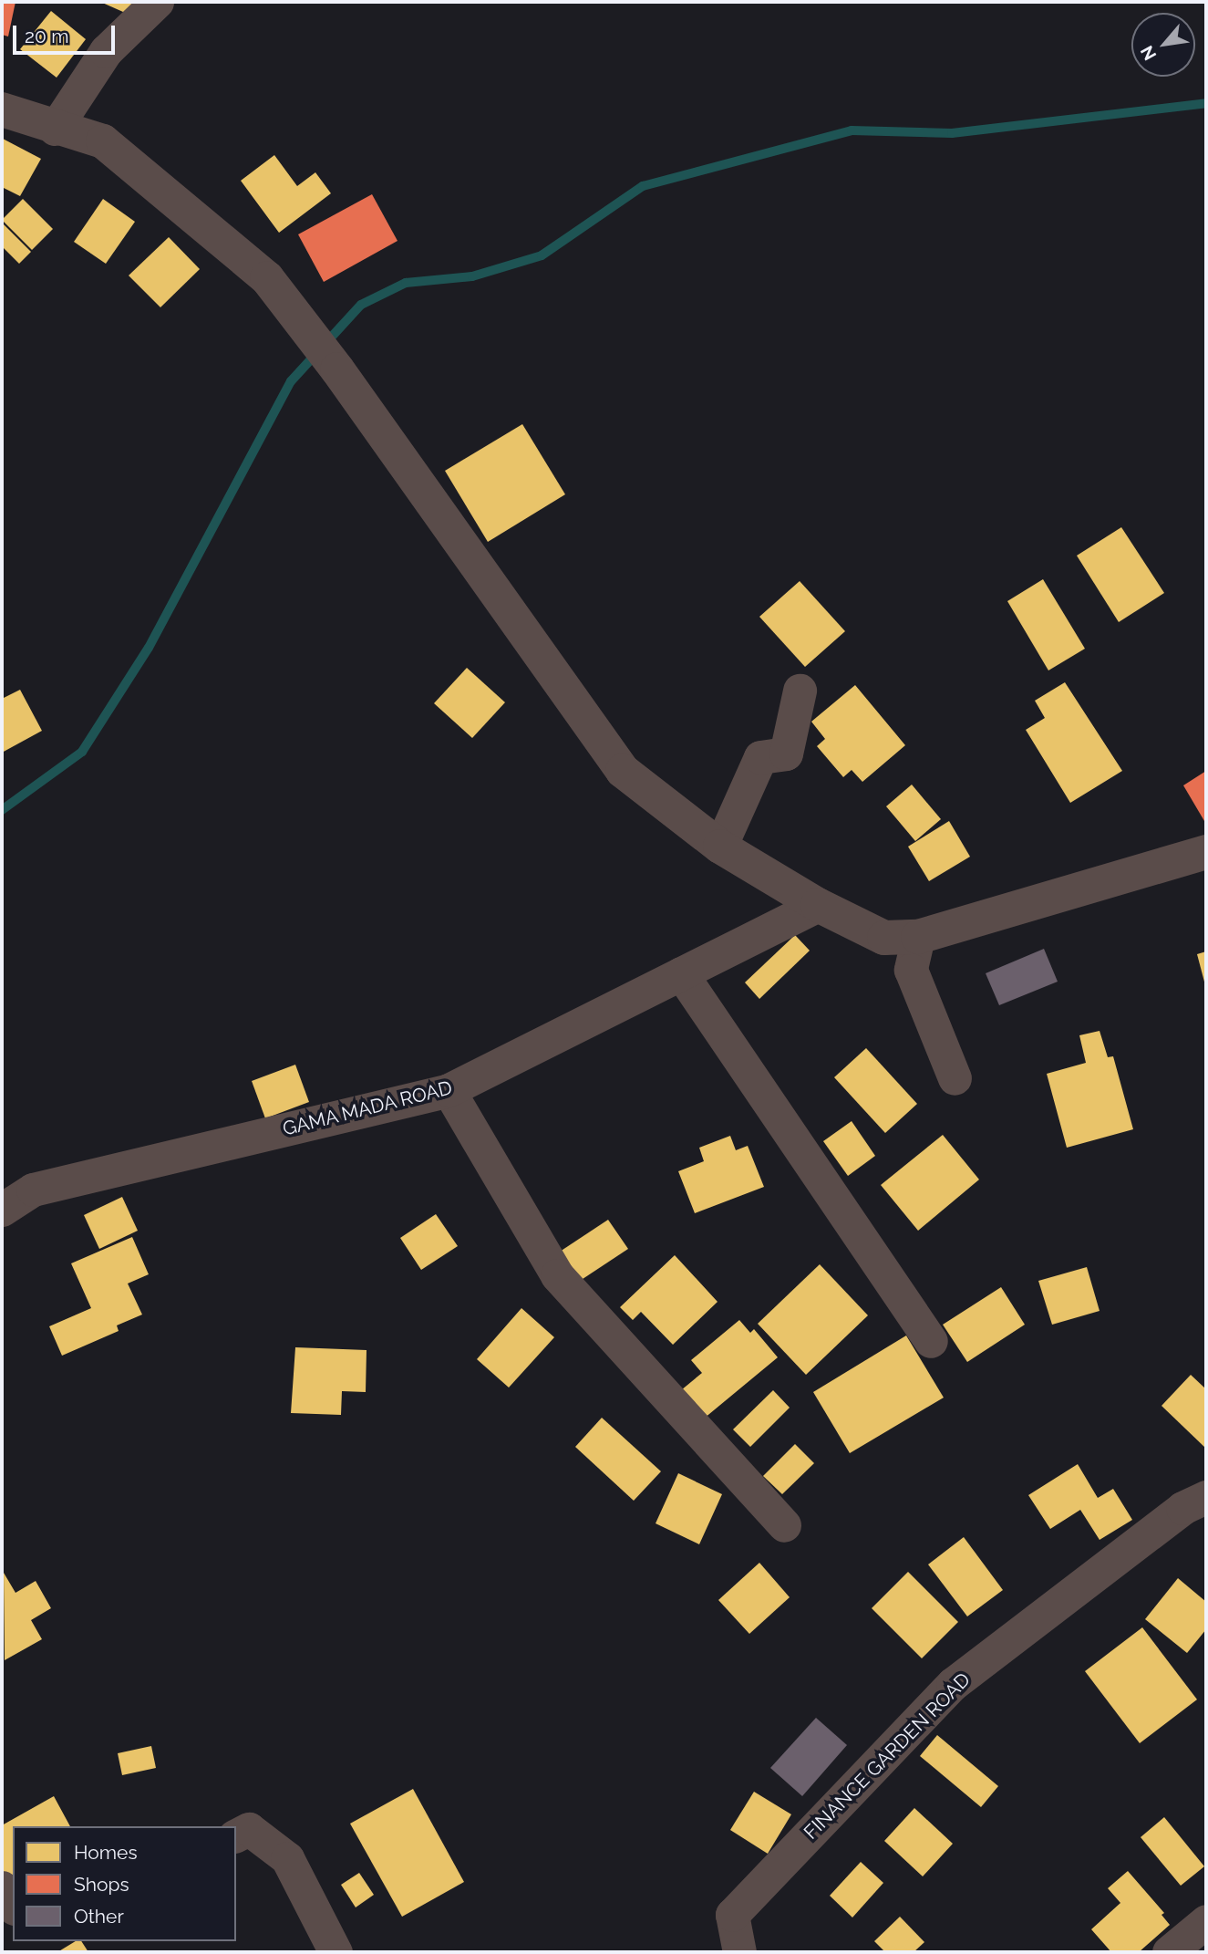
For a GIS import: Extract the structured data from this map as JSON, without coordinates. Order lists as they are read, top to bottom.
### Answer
{
  "streets": {
    "street": ["GAMA MADA ROAD", "FINANCE GARDEN ROAD"]
  },
  "legend": ["Homes", "Shops", "Other"],
  "scale_bar": "20 m",
  "north": "bottom left"
}
